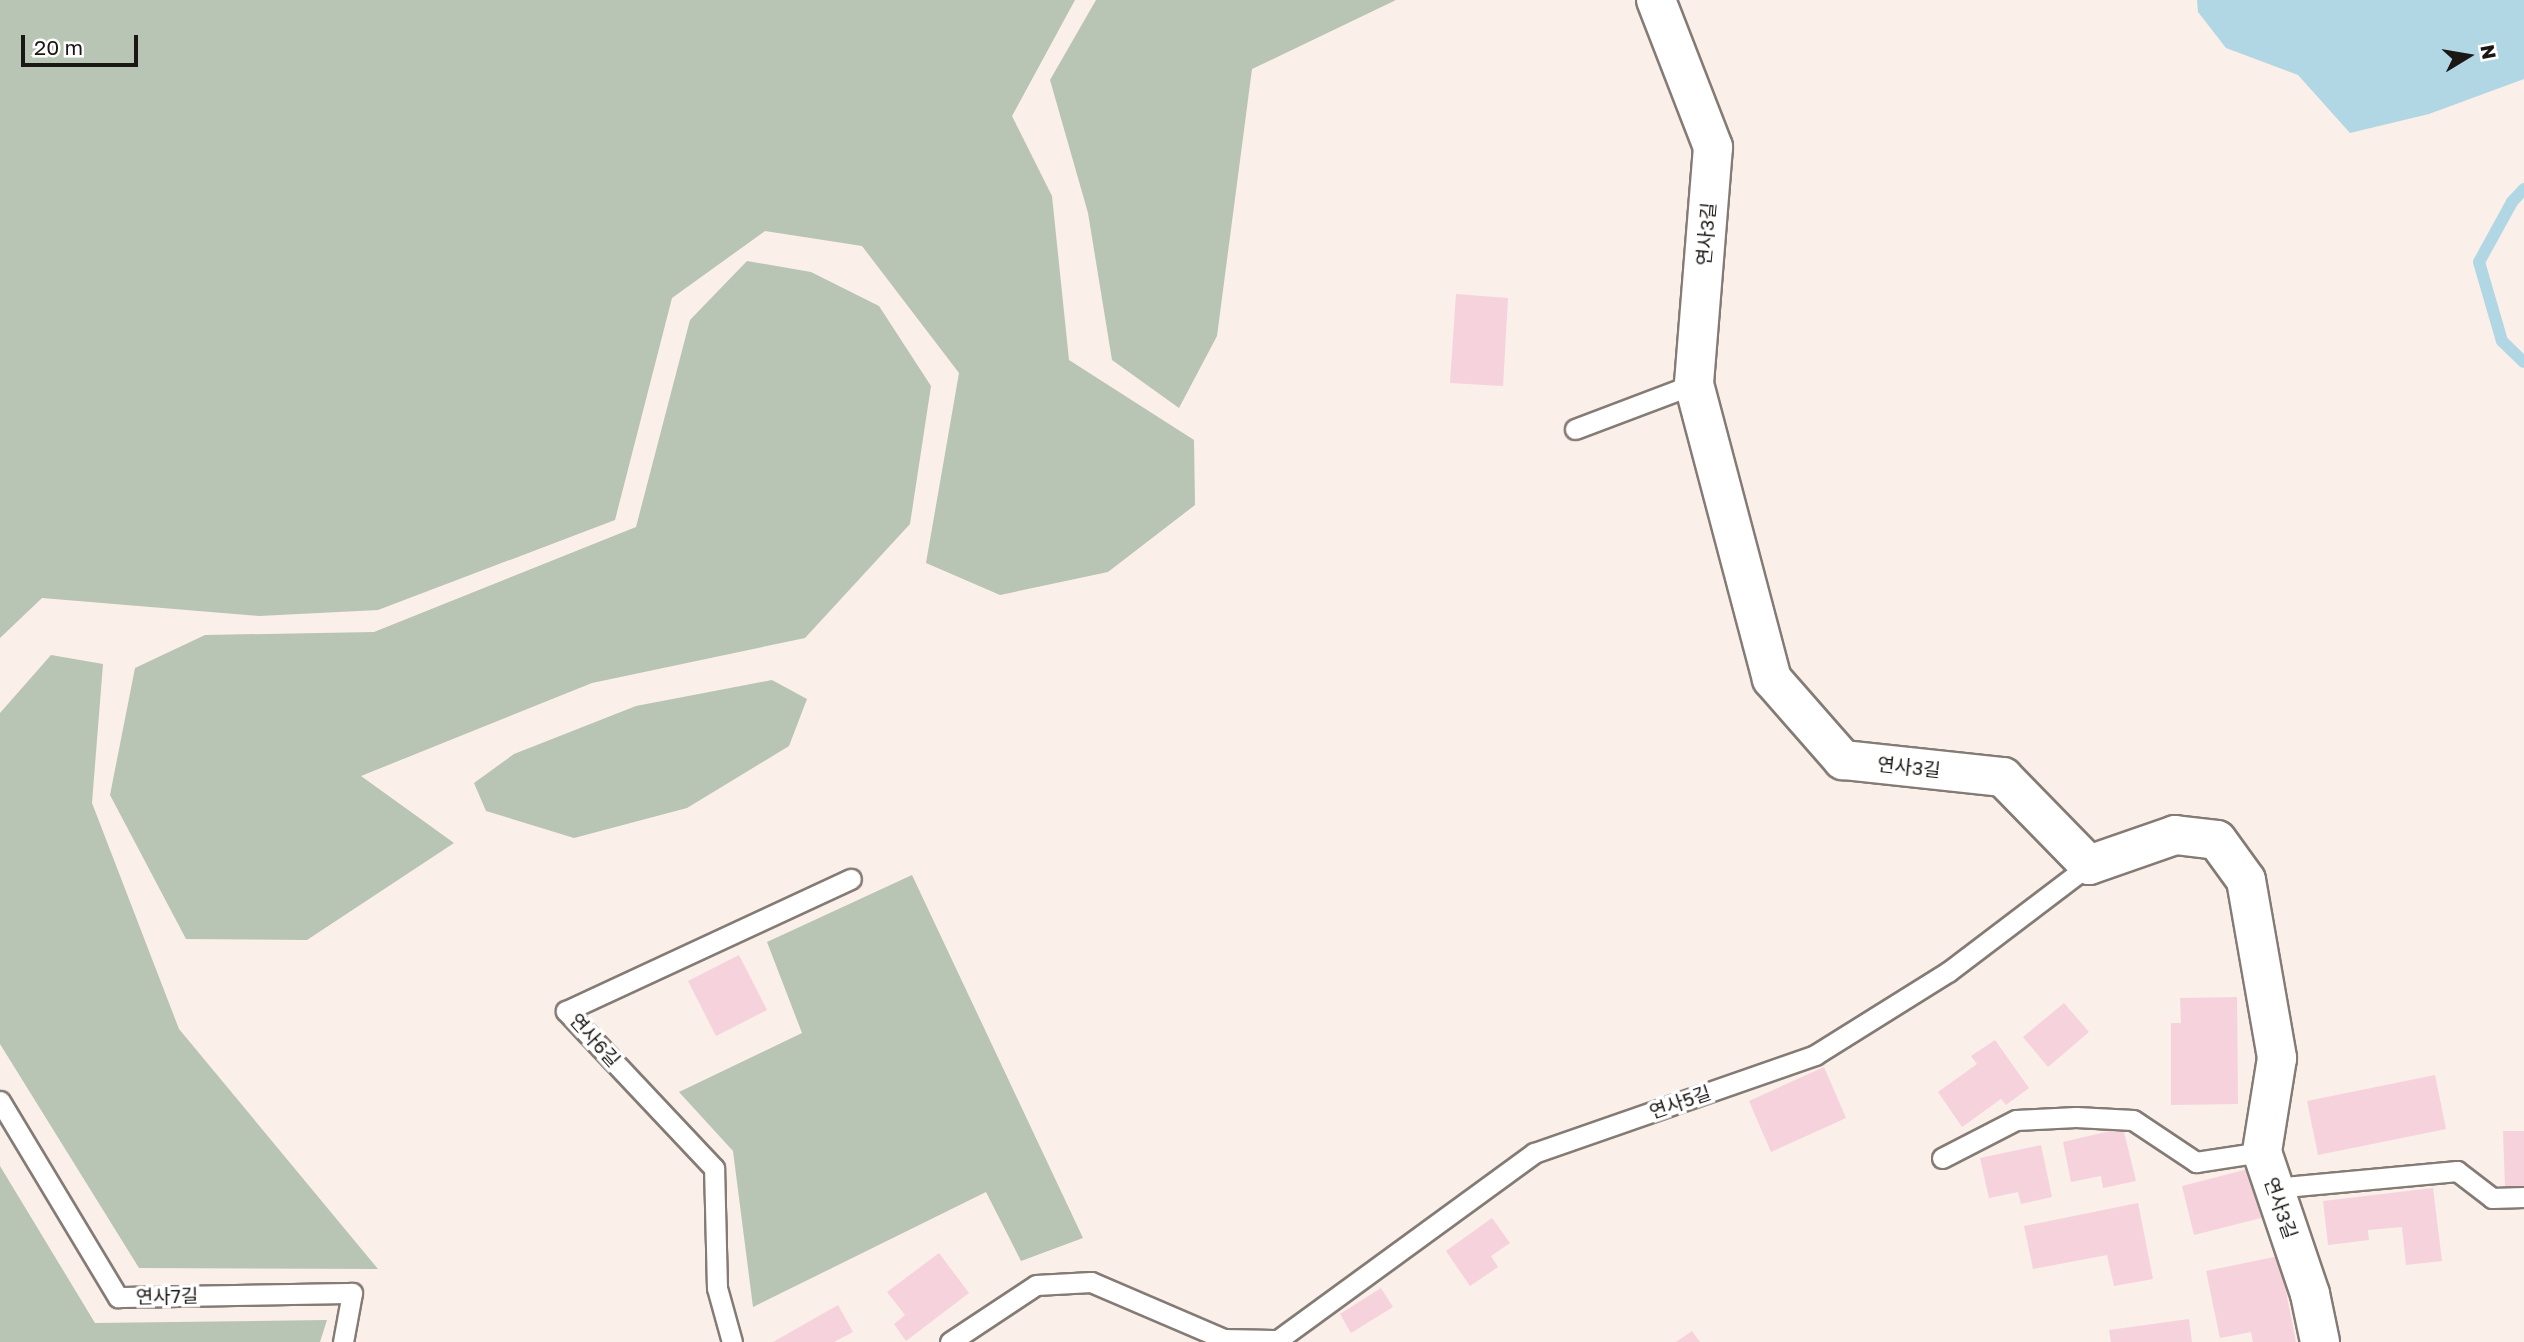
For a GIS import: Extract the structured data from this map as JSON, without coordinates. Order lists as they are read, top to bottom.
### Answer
{
  "streets": {
    "street": ["연사3길"],
    "lane": ["연사6길", "연사5길", "연사7길"]
  },
  "crossings": [
    ["연사3길", "연사5길"]
  ],
  "scale_bar": "20 m",
  "north": "right"
}
